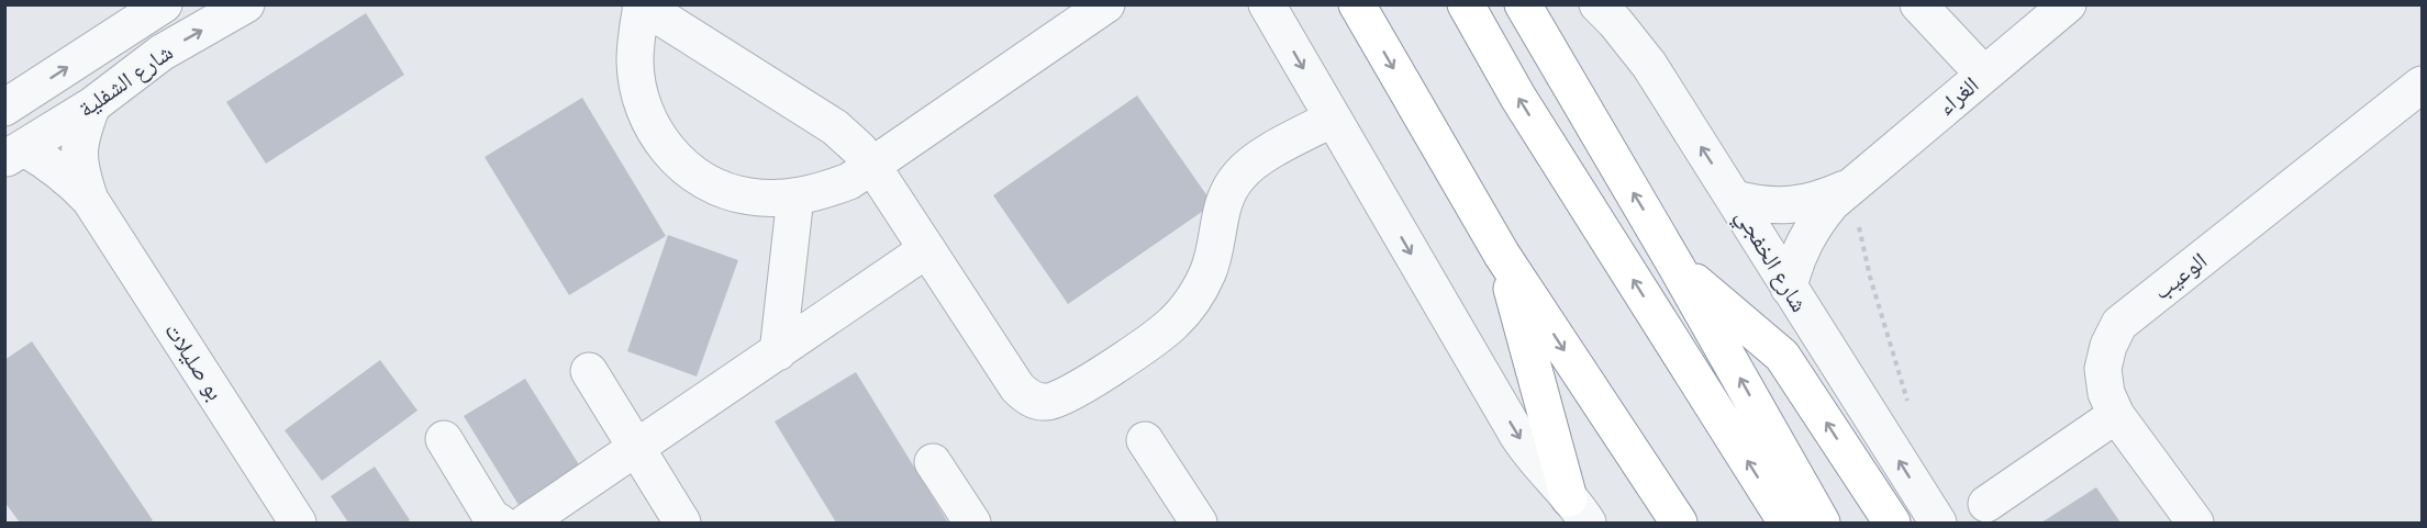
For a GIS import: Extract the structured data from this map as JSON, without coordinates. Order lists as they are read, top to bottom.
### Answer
{
  "streets": {
    "street": [
      "شارع الشفلية",
      "الغراء",
      "شارع الخفجي",
      "الوعيب",
      "بو صليلات"
    ]
  },
  "crossings": [
    ["شارع الشفلية", "بو صليلات"],
    ["الغراء", "شارع الخفجي"]
  ],
  "one_way": ["شارع الشفلية"]
}
